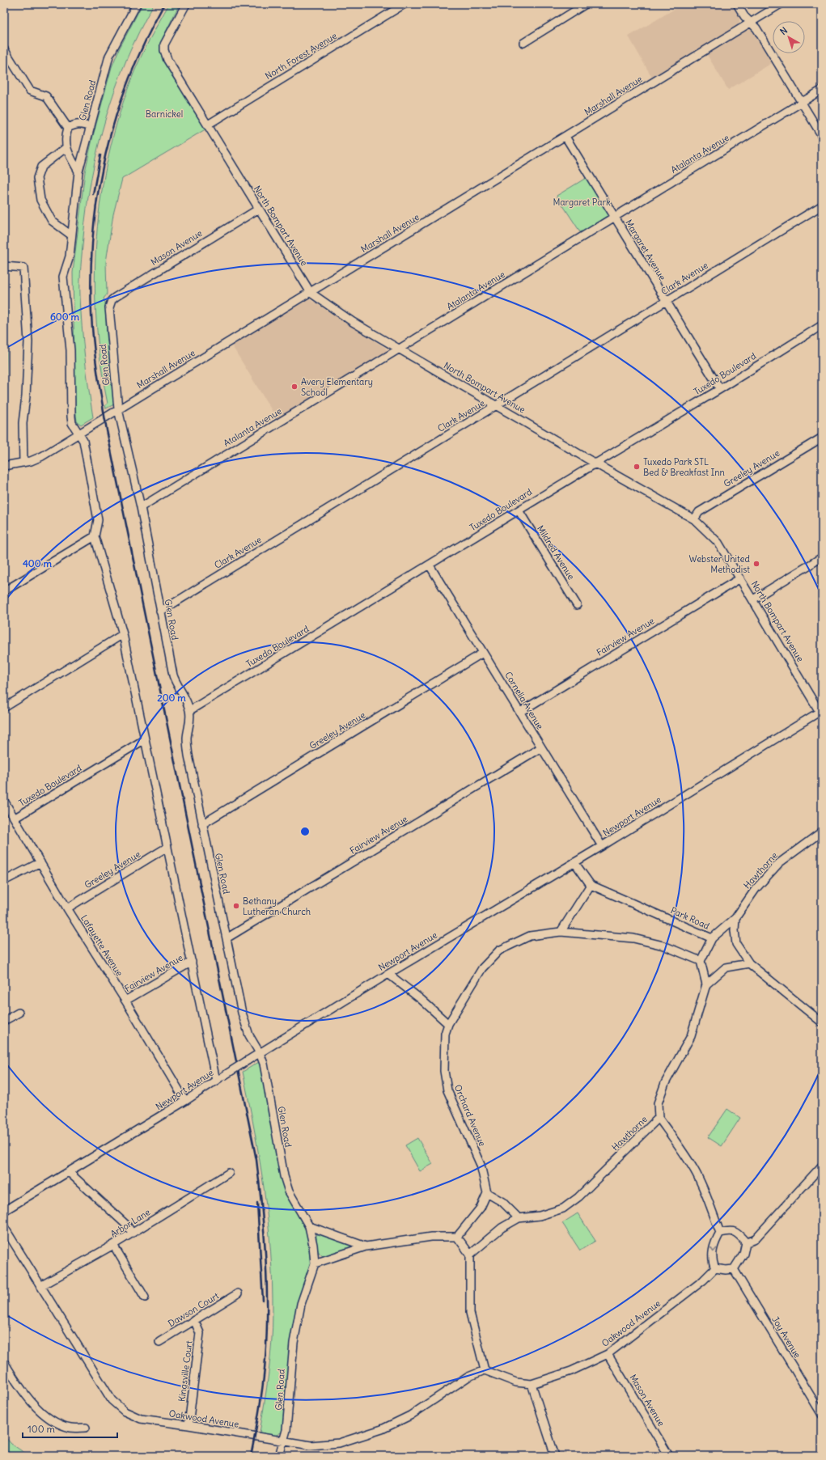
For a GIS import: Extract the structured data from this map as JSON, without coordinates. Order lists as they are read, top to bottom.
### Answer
{
  "streets": {
    "street": [
      "North Forest Avenue",
      "Marshall Avenue",
      "Glen Road",
      "Atalanta Avenue",
      "North Bompart Avenue",
      "Mason Avenue",
      "Margaret Avenue",
      "Clark Avenue",
      "Tuxedo Boulevard",
      "Greeley Avenue",
      "Mildred Avenue",
      "Fairview Avenue",
      "Cornelia Avenue",
      "Newport Avenue",
      "Hawthorne",
      "Park Road",
      "Lafayette Avenue",
      "Orchard Avenue",
      "Arbor Lane",
      "Dawson Court",
      "Oakwood Avenue",
      "Joy Avenue",
      "Kingsville Court"
    ]
  },
  "crossings": [
    ["North Forest Avenue", "North Bompart Avenue"],
    ["Marshall Avenue", "Glen Road"],
    ["Marshall Avenue", "North Bompart Avenue"],
    ["Marshall Avenue", "Margaret Avenue"],
    ["Glen Road", "Atalanta Avenue"],
    ["Glen Road", "Mason Avenue"],
    ["Glen Road", "Clark Avenue"],
    ["Glen Road", "Tuxedo Boulevard"],
    ["Glen Road", "Greeley Avenue"],
    ["Glen Road", "Fairview Avenue"],
    ["Glen Road", "Newport Avenue"],
    ["Glen Road", "Oakwood Avenue"],
    ["Atalanta Avenue", "North Bompart Avenue"],
    ["Atalanta Avenue", "Margaret Avenue"],
    ["North Bompart Avenue", "Mason Avenue"],
    ["North Bompart Avenue", "Clark Avenue"],
    ["North Bompart Avenue", "Tuxedo Boulevard"],
    ["North Bompart Avenue", "Greeley Avenue"],
    ["North Bompart Avenue", "Fairview Avenue"],
    ["North Bompart Avenue", "Newport Avenue"],
    ["Mason Avenue", "Oakwood Avenue"],
    ["Margaret Avenue", "Clark Avenue"],
    ["Margaret Avenue", "Tuxedo Boulevard"],
    ["Tuxedo Boulevard", "Mildred Avenue"],
    ["Tuxedo Boulevard", "Cornelia Avenue"],
    ["Tuxedo Boulevard", "Lafayette Avenue"],
    ["Greeley Avenue", "Cornelia Avenue"],
    ["Greeley Avenue", "Lafayette Avenue"],
    ["Fairview Avenue", "Cornelia Avenue"],
    ["Fairview Avenue", "Lafayette Avenue"],
    ["Cornelia Avenue", "Newport Avenue"],
    ["Newport Avenue", "Lafayette Avenue"],
    ["Hawthorne", "Park Road"],
    ["Arbor Lane", "Oakwood Avenue"],
    ["Dawson Court", "Kingsville Court"],
    ["Oakwood Avenue", "Joy Avenue"],
    ["Oakwood Avenue", "Kingsville Court"]
  ],
  "parks": ["Barnickel", "Margaret Park"],
  "places": [
    "Avery Elementary School",
    "Tuxedo Park STL Bed & Breakfast Inn",
    "Webster United Methodist",
    "Bethany Lutheran Church"
  ],
  "scale_bar": "100 m",
  "north": "top left",
  "rings": ["600 m", "400 m", "200 m"]
}
